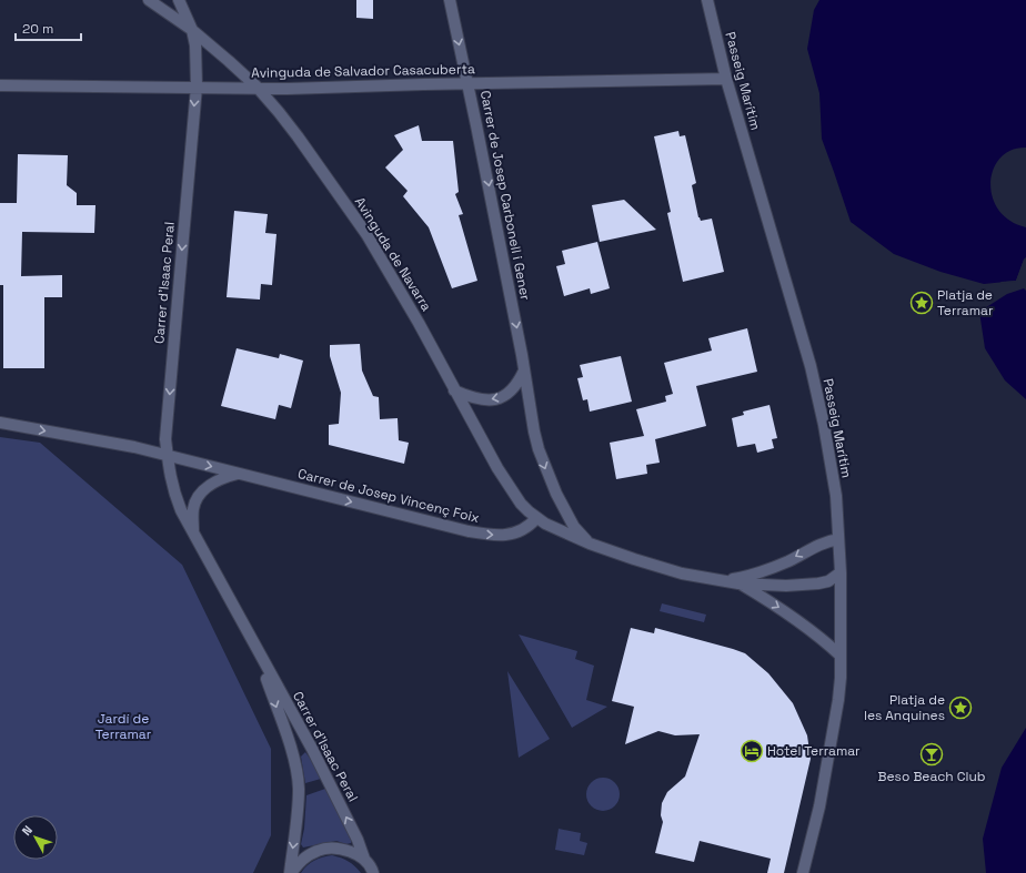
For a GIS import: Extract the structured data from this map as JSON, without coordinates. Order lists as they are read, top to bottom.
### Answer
{
  "streets": {
    "street": [
      "Avinguda de Salvador Casacuberta",
      "Passeig Marítim",
      "Carrer de Josep Carbonell i Gener",
      "Avinguda de Navarra",
      "Carrer d'Isaac Peral",
      "Carrer de Josep Vincenç Foix"
    ]
  },
  "crossings": [
    ["Avinguda de Salvador Casacuberta", "Passeig Marítim"],
    ["Avinguda de Salvador Casacuberta", "Carrer de Josep Carbonell i Gener"],
    ["Avinguda de Salvador Casacuberta", "Avinguda de Navarra"],
    ["Avinguda de Salvador Casacuberta", "Carrer d'Isaac Peral"],
    ["Avinguda de Navarra", "Carrer d'Isaac Peral"],
    ["Avinguda de Navarra", "Carrer de Josep Vincenç Foix"],
    ["Carrer d'Isaac Peral", "Carrer de Josep Vincenç Foix"]
  ],
  "one_way": ["Carrer de Josep Carbonell i Gener", "Carrer de Josep Vincenç Foix"],
  "parks": ["Jardí de Terramar"],
  "places": {
    "place": ["Platja de Terramar", "Platja de les Anquines"],
    "hotel": ["Hotel Terramar"],
    "bar": ["Beso Beach Club"]
  },
  "scale_bar": "20 m",
  "north": "top left"
}
